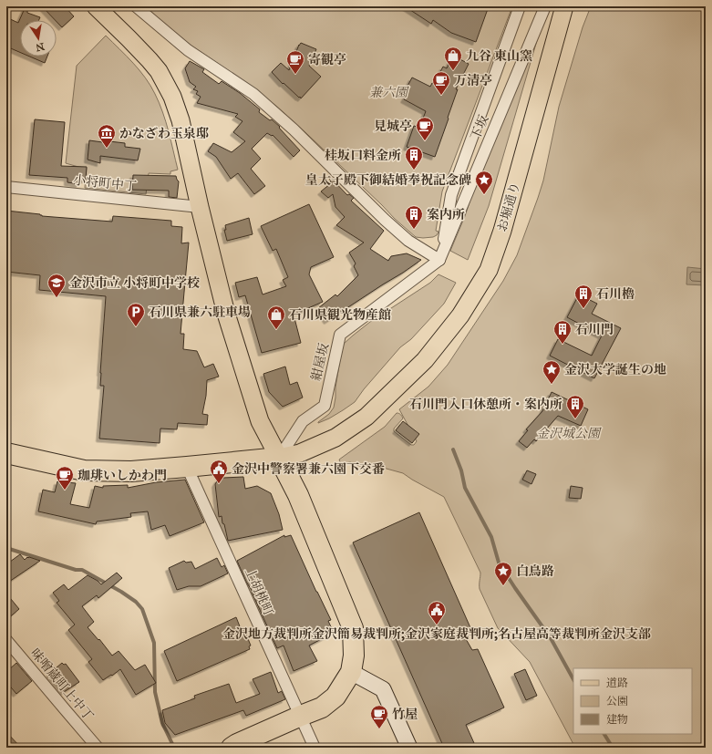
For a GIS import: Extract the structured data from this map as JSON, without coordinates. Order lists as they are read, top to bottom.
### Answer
{
  "streets": {
    "main road": ["お堀通り"],
    "street": [
      "下坂",
      "小将町中丁",
      "紺屋坂",
      "上胡桃町",
      "味噌蔵町上中丁"
    ]
  },
  "crossings": [
    ["下坂", "紺屋坂"],
    ["お堀通り", "紺屋坂"]
  ],
  "parks": ["兼六園", "金沢城公園"],
  "places": {
    "shop": ["九谷 東山窯", "石川県観光物産館"],
    "cafe": [
      "寄観亭",
      "万清亭",
      "見城亭",
      "珈琲いしかわ門",
      "竹屋"
    ],
    "museum": ["かなざわ玉泉邸"],
    "building": [
      "桂坂口料金所",
      "案内所",
      "石川櫓",
      "石川門",
      "石川門入口休憩所・案内所"
    ],
    "place": ["皇太子殿下御結婚奉祝記念碑", "金沢大学誕生の地", "白鳥路"],
    "school or university": ["金沢市立 小将町中学校"],
    "parking": ["石川県兼六駐車場"],
    "public building": ["金沢中警察署兼六園下交番", "金沢地方裁判所金沢簡易裁判所;金沢家庭裁判所;名古屋高等裁判所金沢支部"]
  },
  "legend": ["道路", "公園", "建物"],
  "north": "bottom"
}
